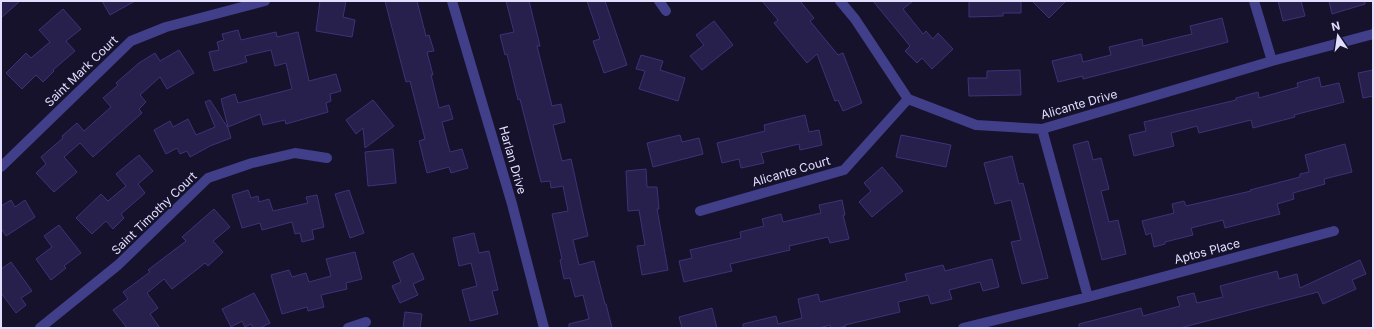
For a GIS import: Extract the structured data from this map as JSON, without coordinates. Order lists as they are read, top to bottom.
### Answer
{
  "streets": {
    "street": [
      "Saint Mark Court",
      "Alicante Drive",
      "Harlan Drive",
      "Alicante Court",
      "Saint Timothy Court",
      "Aptos Place"
    ]
  },
  "crossings": [
    ["Alicante Drive", "Alicante Court"]
  ],
  "north": "top"
}
